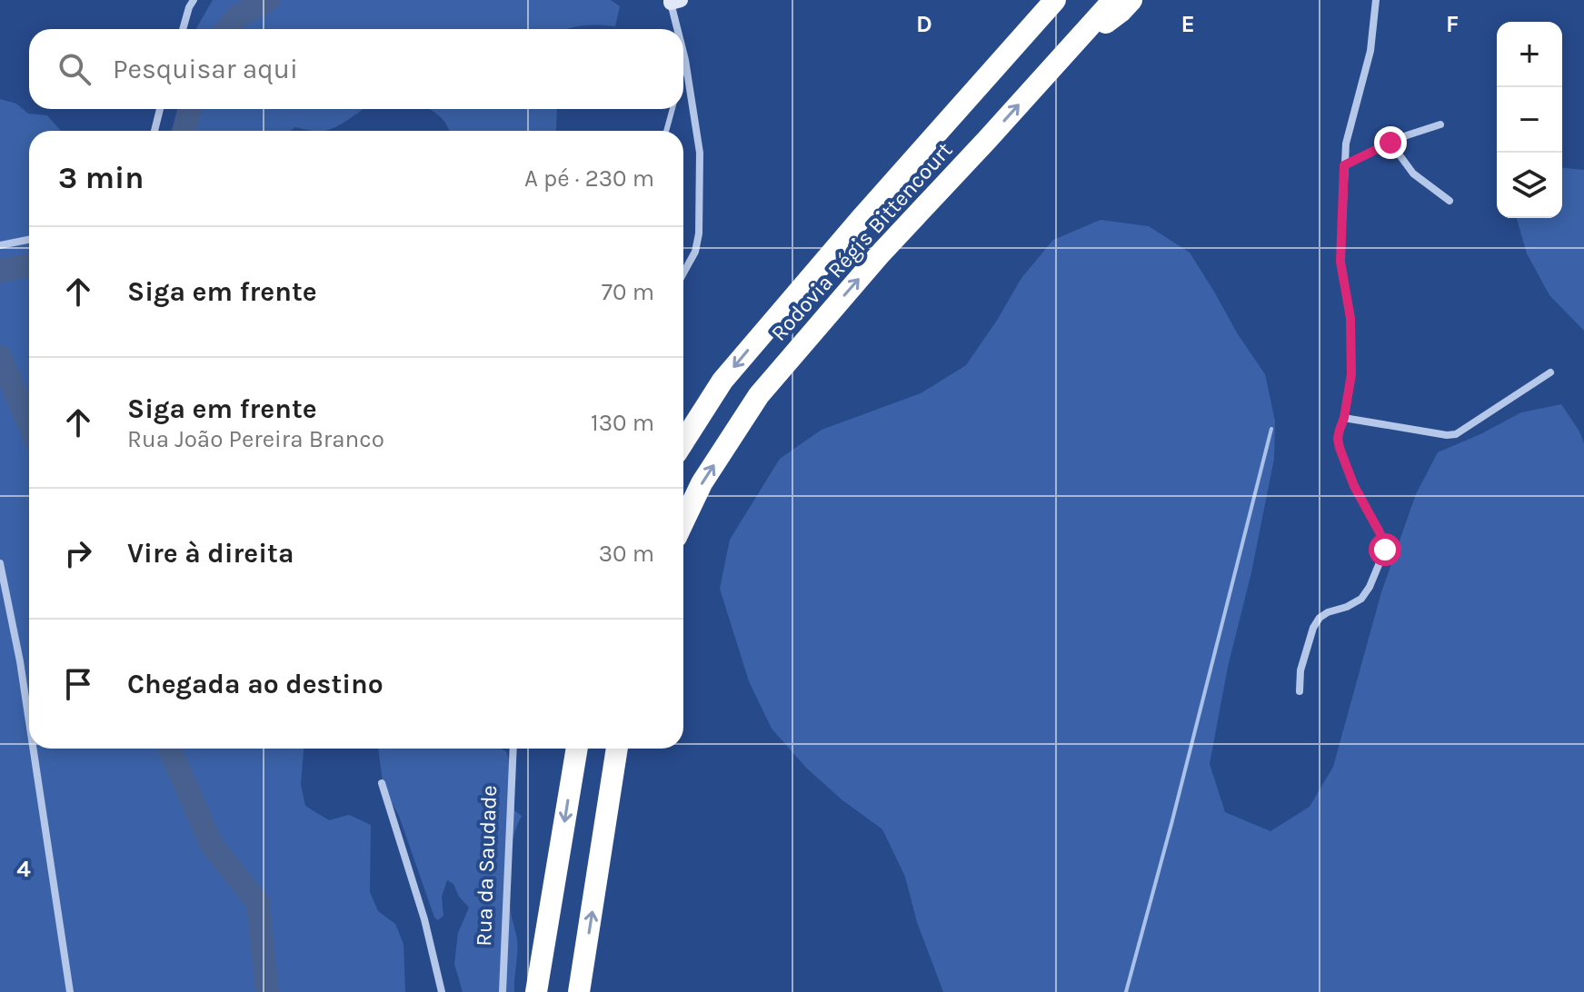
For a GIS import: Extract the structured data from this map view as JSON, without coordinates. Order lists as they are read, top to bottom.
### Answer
{
  "streets": {
    "highway": ["Rodovia Régis Bittencourt"],
    "street": ["Rua da Saudade"]
  },
  "page": {
    "map_buttons": ["+", "−"],
    "search": "Pesquisar aqui",
    "heading": ["3 min", "A pé · 230 m"],
    "list": [
      ["Siga em frente", "70 m"],
      ["Siga em frente", "Rua João Pereira Branco", "130 m"],
      ["Vire à direita", "30 m"],
      "Chegada ao destino"
    ]
  },
  "grid": {
    "columns": ["D", "E", "F"],
    "rows": ["4"]
  }
}
